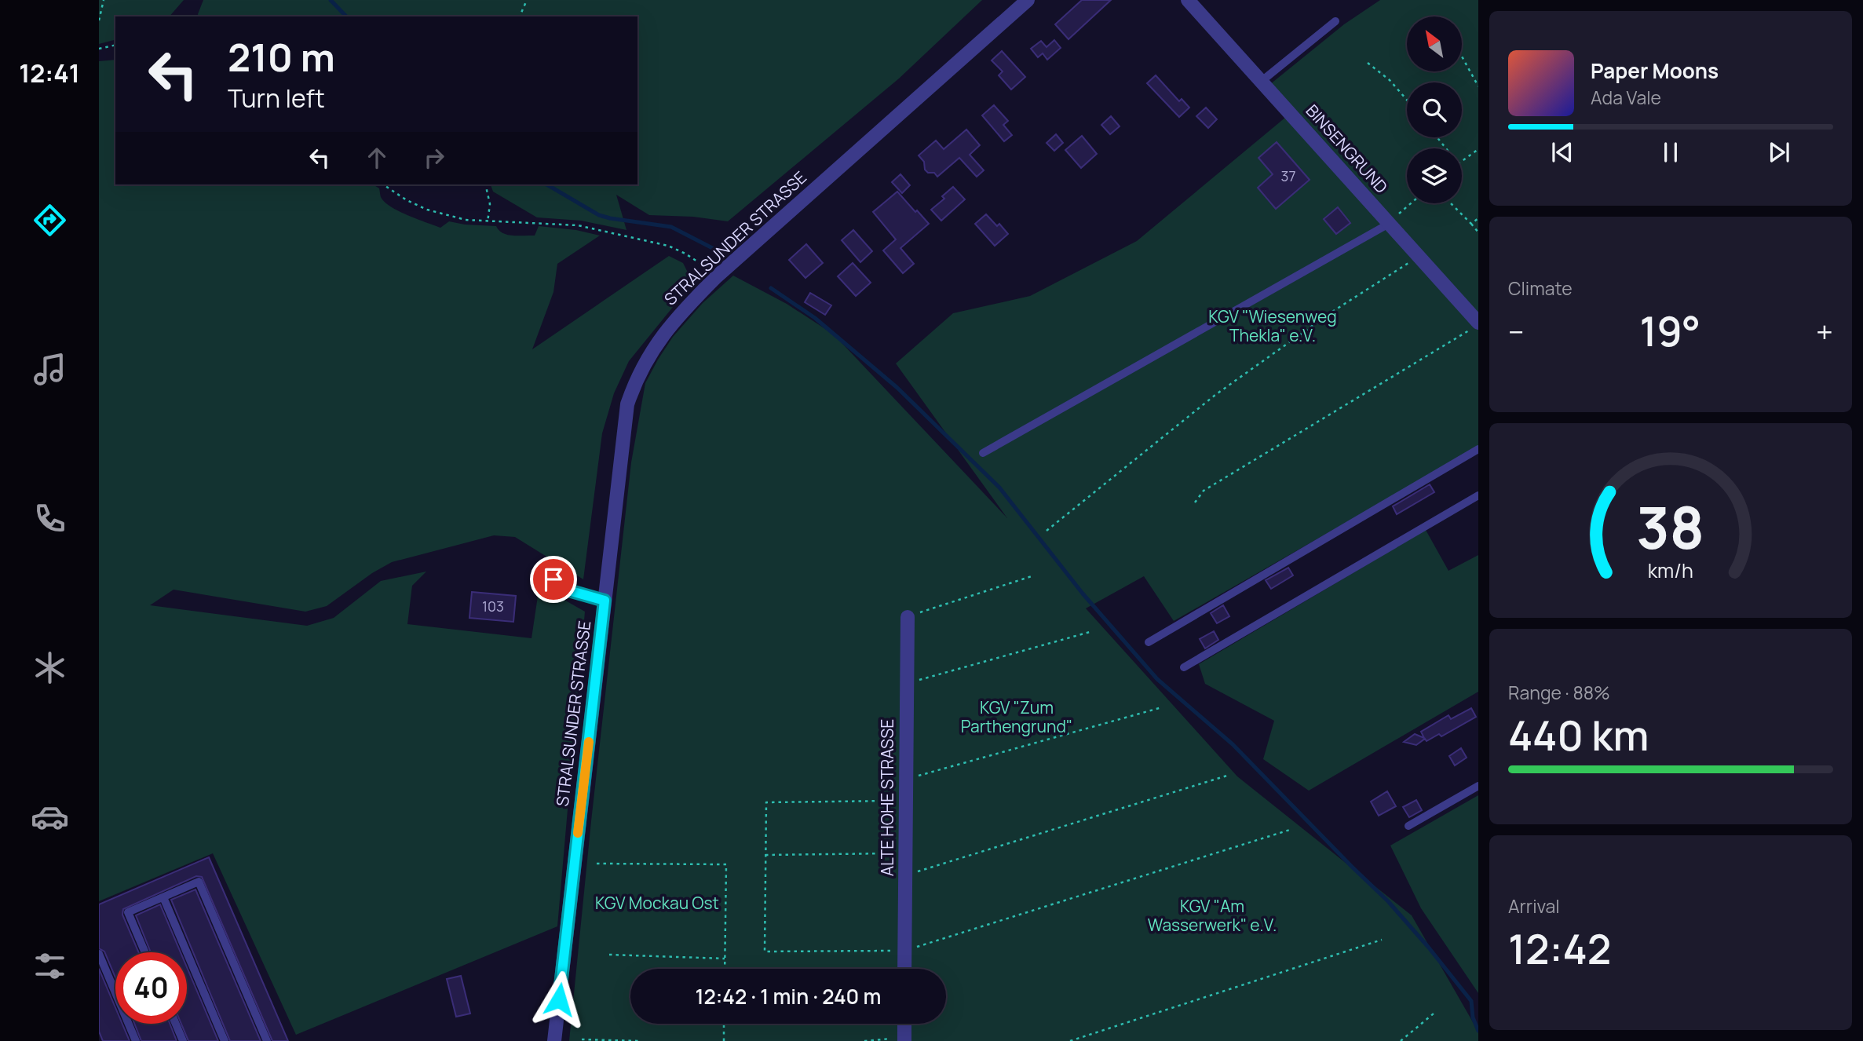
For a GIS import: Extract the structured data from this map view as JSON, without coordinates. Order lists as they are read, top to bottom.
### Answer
{
  "streets": {
    "street": ["BINSENGRUND", "STRALSUNDER STRASSE", "ALTE HOHE STRASSE"]
  },
  "parks": [
    "KGV \"Wiesenweg Thekla\" e.V.",
    "KGV \"Zum Parthengrund\"",
    "KGV Mockau Ost",
    "KGV \"Am Wasserwerk\" e.V."
  ],
  "house_numbers": ["37", "103"],
  "north": "top left",
  "page": {
    "tabs": "12:41",
    "turn": ["210 m", "Turn left"],
    "song": ["Paper Moons", "Ada Vale"],
    "tile": [
      "Climate",
      ["Range · 88%", "440 km"],
      ["Arrival", "12:42"]
    ],
    "heat": ["−", "19°", "+"],
    "limit": "40",
    "trip": "12:42 · 1 min · 240 m",
    "gauge": ["38", "km/h"]
  }
}
